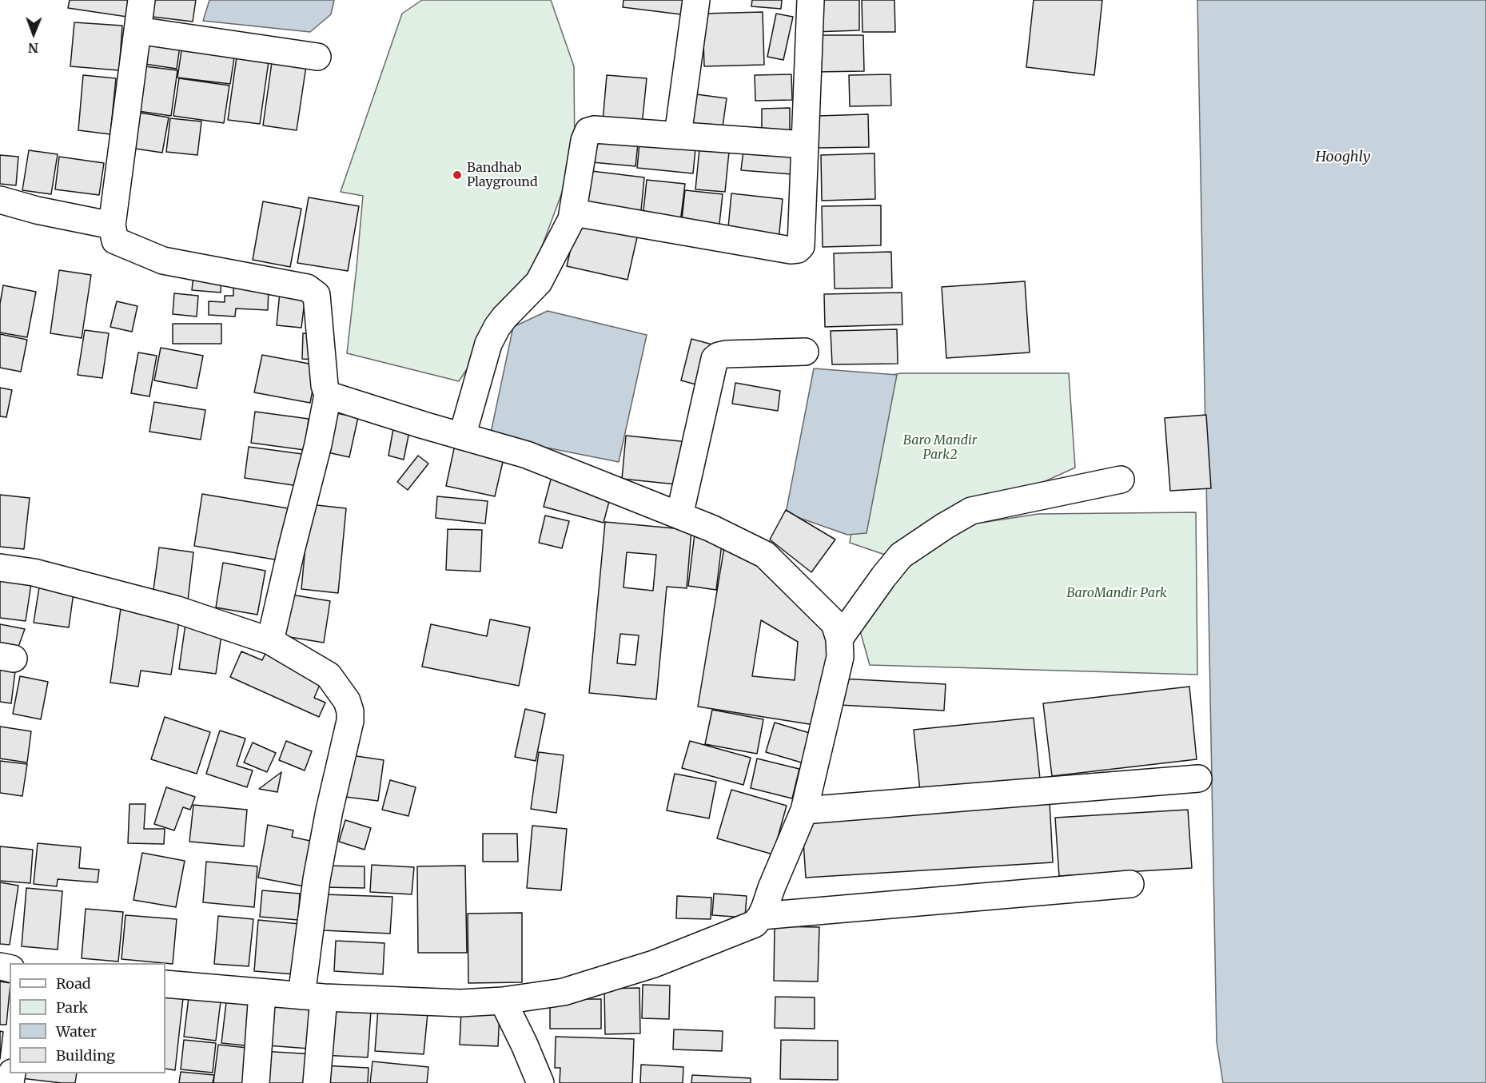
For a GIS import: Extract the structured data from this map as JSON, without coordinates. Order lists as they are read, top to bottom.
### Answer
{
  "water": ["Hooghly"],
  "parks": ["Baro Mandir Park2", "BaroMandir Park"],
  "places": ["Bandhab Playground"],
  "legend": [
    "Road",
    "Park",
    "Water",
    "Building"
  ],
  "north": "bottom"
}
